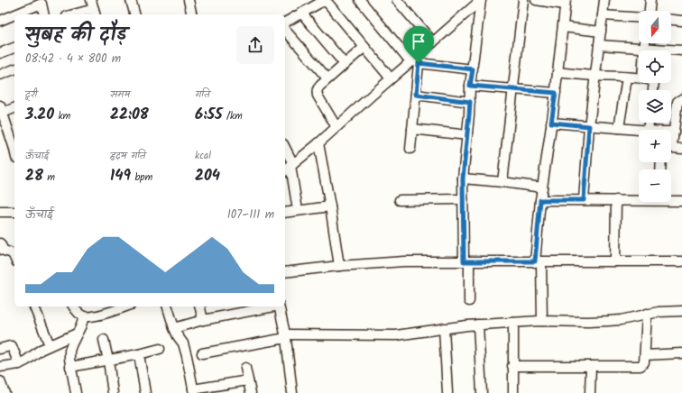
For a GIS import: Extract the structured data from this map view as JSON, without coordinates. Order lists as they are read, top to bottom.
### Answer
{
  "north": "bottom",
  "page": {
    "map_buttons": ["+", "−"],
    "heading": ["सुबह की दौड़", "08:42 · 4 × 800 m"],
    "stats": [
      ["दूरी", "3.20 km"],
      ["समय", "22:08"],
      ["गति", "6:55 /km"],
      ["ऊँचाई", "28 m"],
      ["हृदय गति", "149 bpm"],
      ["kcal", "204"]
    ],
    "chart": ["ऊँचाई", "107–111 m"]
  }
}
